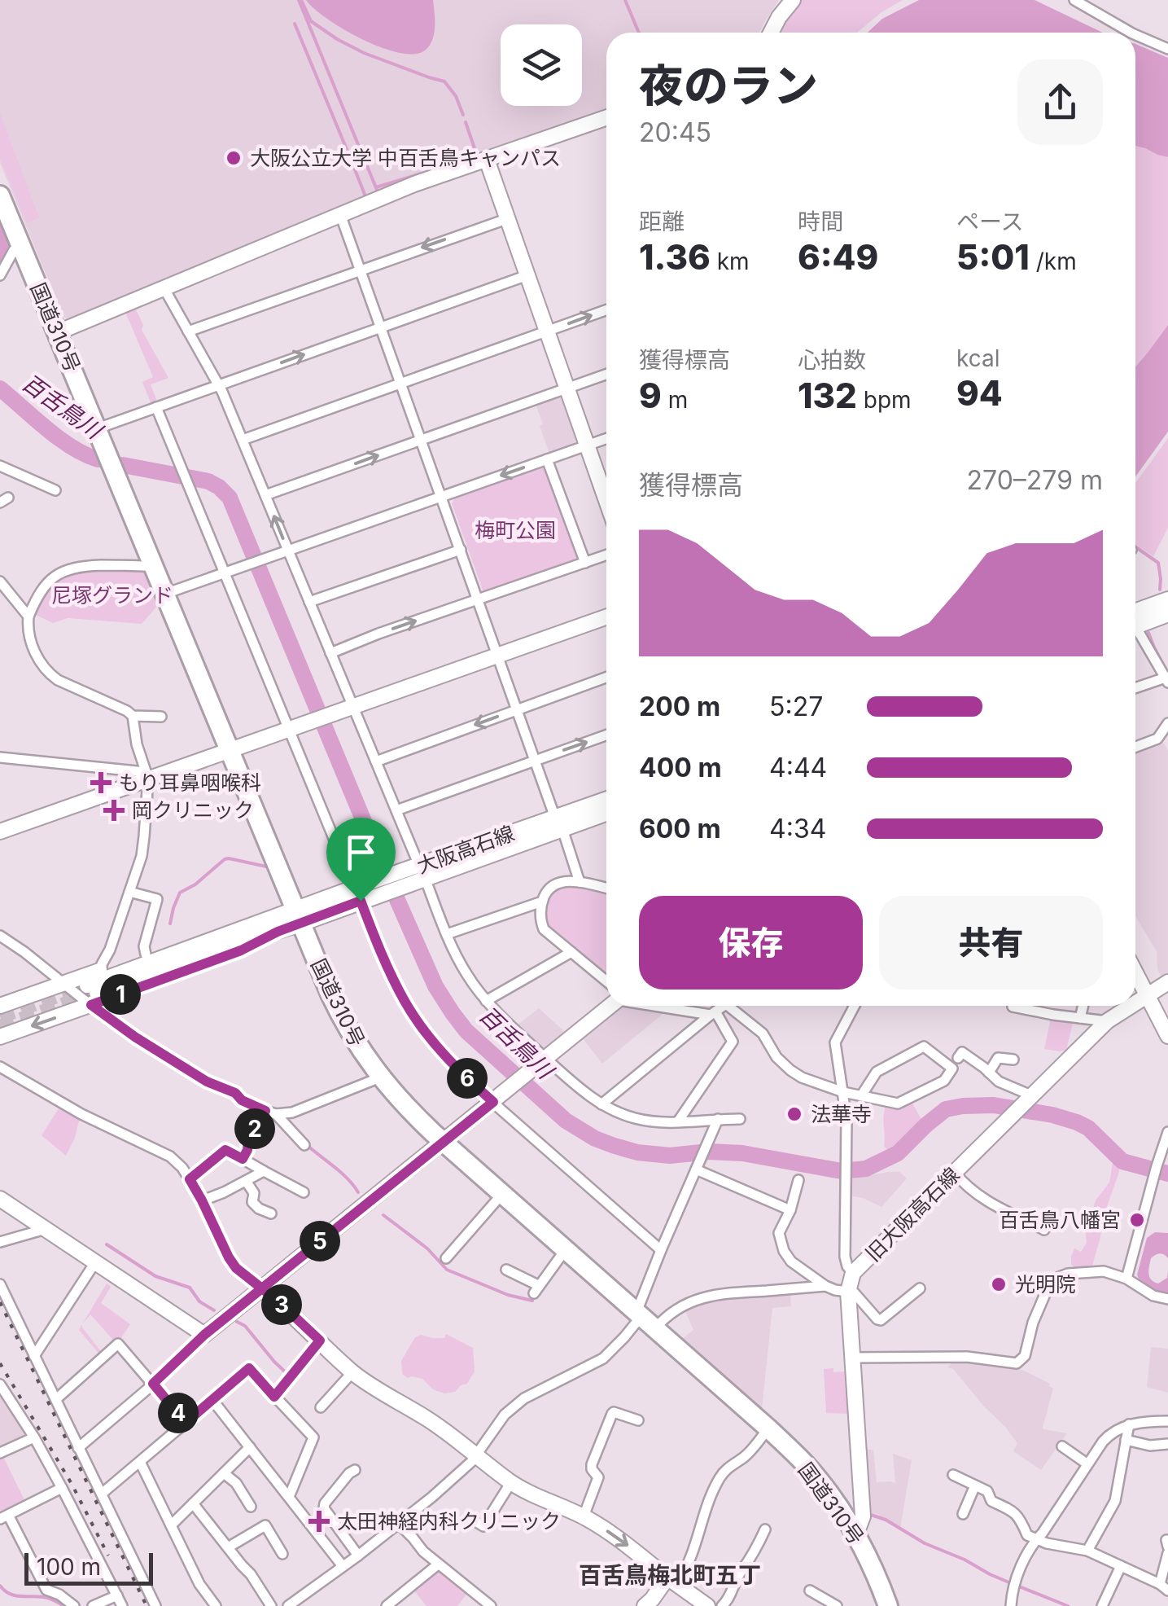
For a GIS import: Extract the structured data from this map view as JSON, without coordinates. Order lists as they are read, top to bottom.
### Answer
{
  "streets": {
    "highway": ["国道310号"],
    "street": ["大阪高石線", "旧大阪高石線"]
  },
  "crossings": [
    ["国道310号", "大阪高石線"],
    ["国道310号", "旧大阪高石線"]
  ],
  "districts": ["百舌鳥梅北町五丁"],
  "water": ["百舌鳥川"],
  "parks": ["梅町公園", "尼塚グランド"],
  "places": {
    "other": [
      "大阪公立大学 中百舌鳥キャンパス",
      "法華寺",
      "百舌鳥八幡宮",
      "光明院"
    ],
    "health": ["もり耳鼻咽喉科", "岡クリニック", "太田神経内科クリニック"]
  },
  "scale_bar": "100 m",
  "page": {
    "heading": ["夜のラン", "20:45"],
    "stats": [
      ["距離", "1.36 km"],
      ["時間", "6:49"],
      ["ペース", "5:01 /km"],
      ["獲得標高", "9 m"],
      ["心拍数", "132 bpm"],
      ["kcal", "94"]
    ],
    "chart": ["獲得標高", "270–279 m"],
    "list": [
      {
        "name": "200 m",
        "note": "5:27"
      },
      {
        "name": "400 m",
        "note": "4:44"
      },
      {
        "name": "600 m",
        "note": "4:34"
      }
    ],
    "buttons": ["保存", "共有"],
    "pins": [
      "1",
      "6",
      "2",
      "5",
      "3",
      "4"
    ],
    "scale": "100 m"
  }
}
